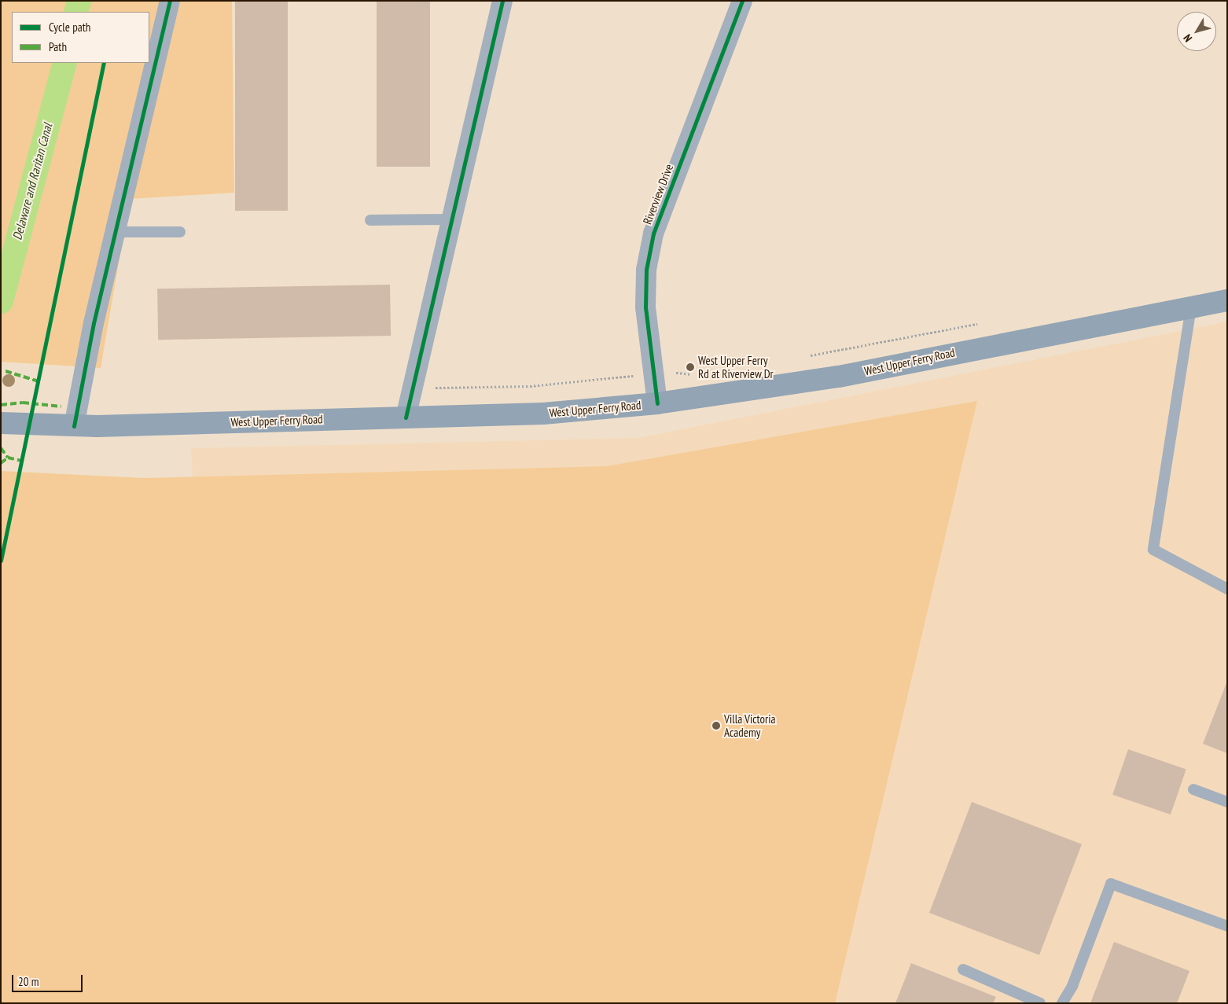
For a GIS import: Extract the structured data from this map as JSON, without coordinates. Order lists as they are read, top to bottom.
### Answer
{
  "streets": {
    "main road": ["West Upper Ferry Road"],
    "street": ["Riverview Drive"]
  },
  "crossings": [
    ["Riverview Drive", "West Upper Ferry Road"]
  ],
  "water": ["Delaware and Raritan Canal"],
  "places": ["West Upper Ferry Rd at Riverview Dr", "Villa Victoria Academy"],
  "legend": ["Cycle path", "Path"],
  "scale_bar": "20 m",
  "north": "bottom left"
}
